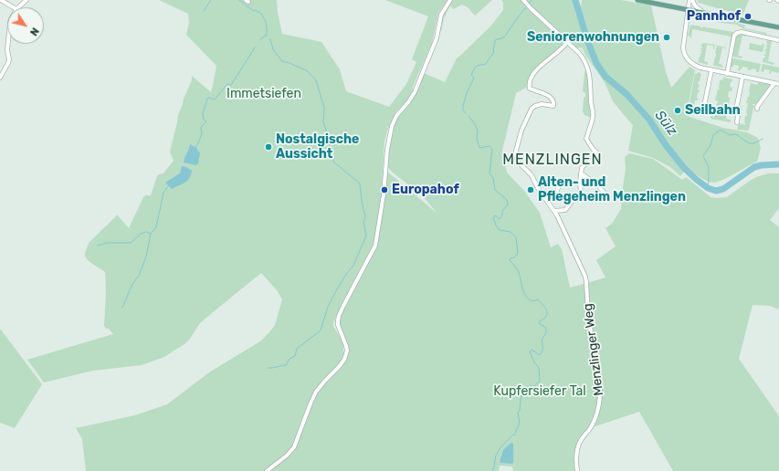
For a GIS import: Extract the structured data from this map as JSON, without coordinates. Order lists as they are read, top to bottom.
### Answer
{
  "streets": {
    "street": ["Menzlinger Weg"]
  },
  "districts": ["MENZLINGEN"],
  "water": ["Sülz"],
  "parks": ["Immetsiefen", "Kupfersiefer Tal"],
  "places": [
    "Pannhof",
    "Seniorenwohnungen",
    "Seilbahn",
    "Nostalgische Aussicht",
    "Europahof",
    "Alten- und Pflegeheim Menzlingen"
  ],
  "north": "bottom right"
}
